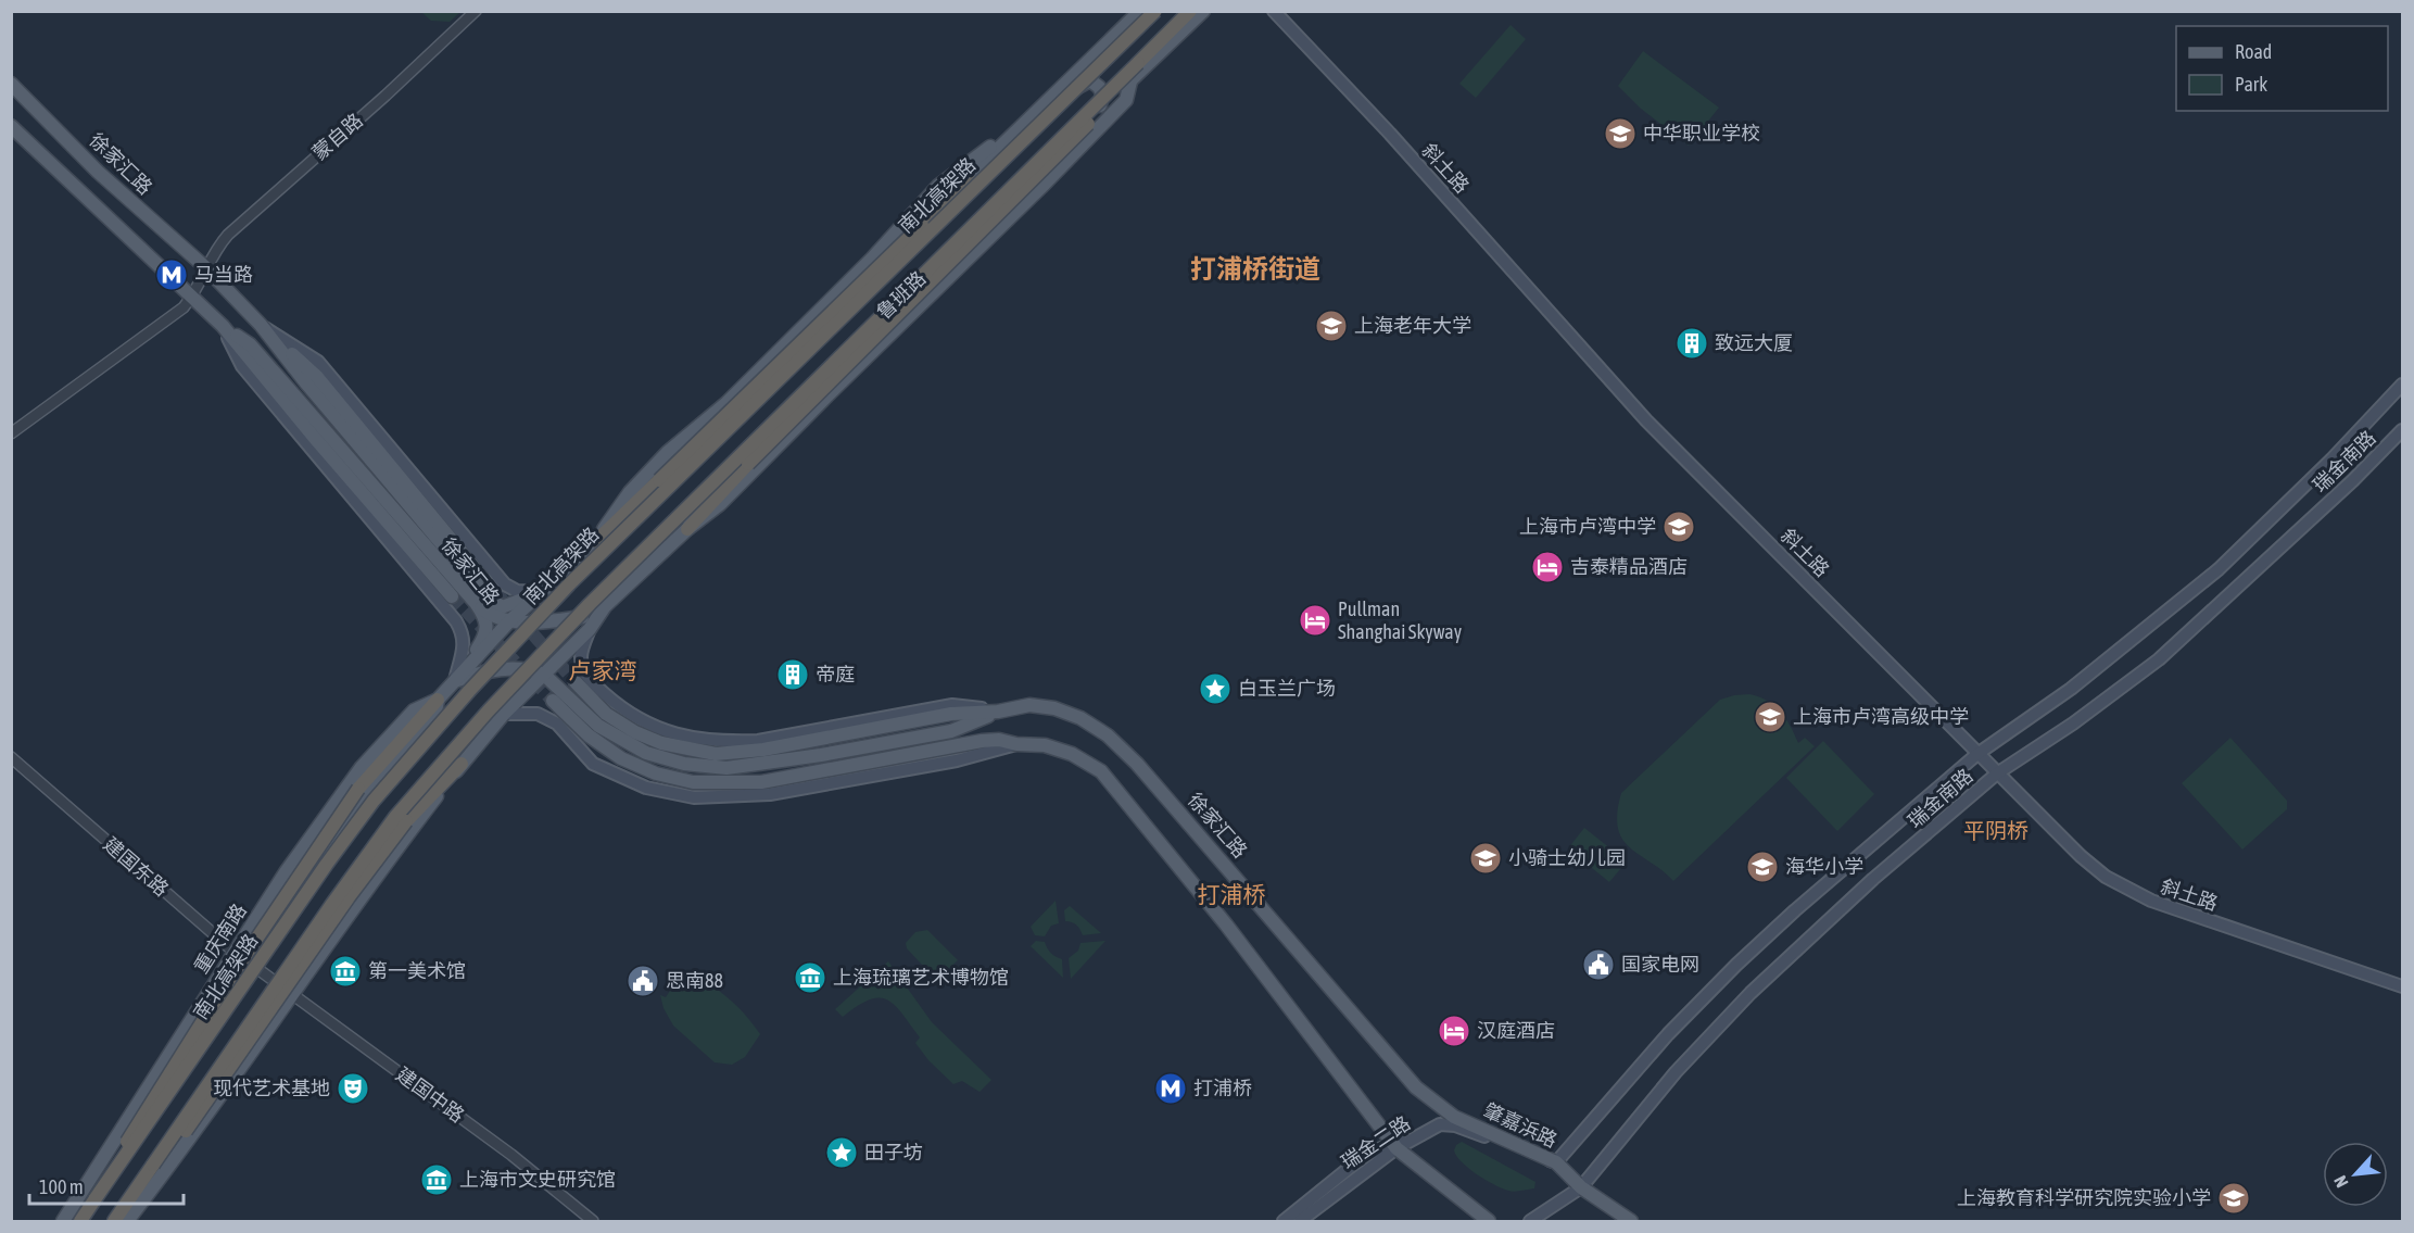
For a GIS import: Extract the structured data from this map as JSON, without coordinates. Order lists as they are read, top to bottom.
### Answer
{
  "streets": {
    "highway": ["南北高架路"],
    "main road": [
      "徐家汇路",
      "斜土路",
      "鲁班路",
      "瑞金南路",
      "重庆南路",
      "肇嘉浜路",
      "瑞金二路"
    ],
    "street": ["蒙自路", "建国东路", "建国中路"]
  },
  "crossings": [
    ["蒙自路", "徐家汇路"],
    ["徐家汇路", "鲁班路"],
    ["徐家汇路", "重庆南路"],
    ["徐家汇路", "肇嘉浜路"],
    ["斜土路", "瑞金南路"],
    ["南北高架路", "鲁班路"],
    ["南北高架路", "重庆南路"],
    ["鲁班路", "重庆南路"],
    ["瑞金南路", "肇嘉浜路"],
    ["瑞金南路", "瑞金二路"],
    ["建国东路", "重庆南路"],
    ["建国东路", "建国中路"],
    ["肇嘉浜路", "瑞金二路"]
  ],
  "districts": [
    "打浦桥街道",
    "卢家湾",
    "平阴桥",
    "打浦桥"
  ],
  "places": {
    "school or university": [
      "中华职业学校",
      "上海老年大学",
      "上海市卢湾中学",
      "上海市卢湾高级中学",
      "小骑士幼儿园",
      "海华小学",
      "上海教育科学研究院实验小学"
    ],
    "metro station": ["马当路", "打浦桥"],
    "building": ["致远大厦", "帝庭"],
    "hotel": ["吉泰精品酒店", "Pullman Shanghai Skyway", "汉庭酒店"],
    "place": ["白玉兰广场", "田子坊"],
    "public building": ["国家电网", "思南88"],
    "museum": ["第一美术馆", "上海琉璃艺术博物馆", "上海市文史研究馆"],
    "theatre": ["现代艺术基地"]
  },
  "legend": ["Road", "Park"],
  "scale_bar": "100 m",
  "north": "bottom left"
}
